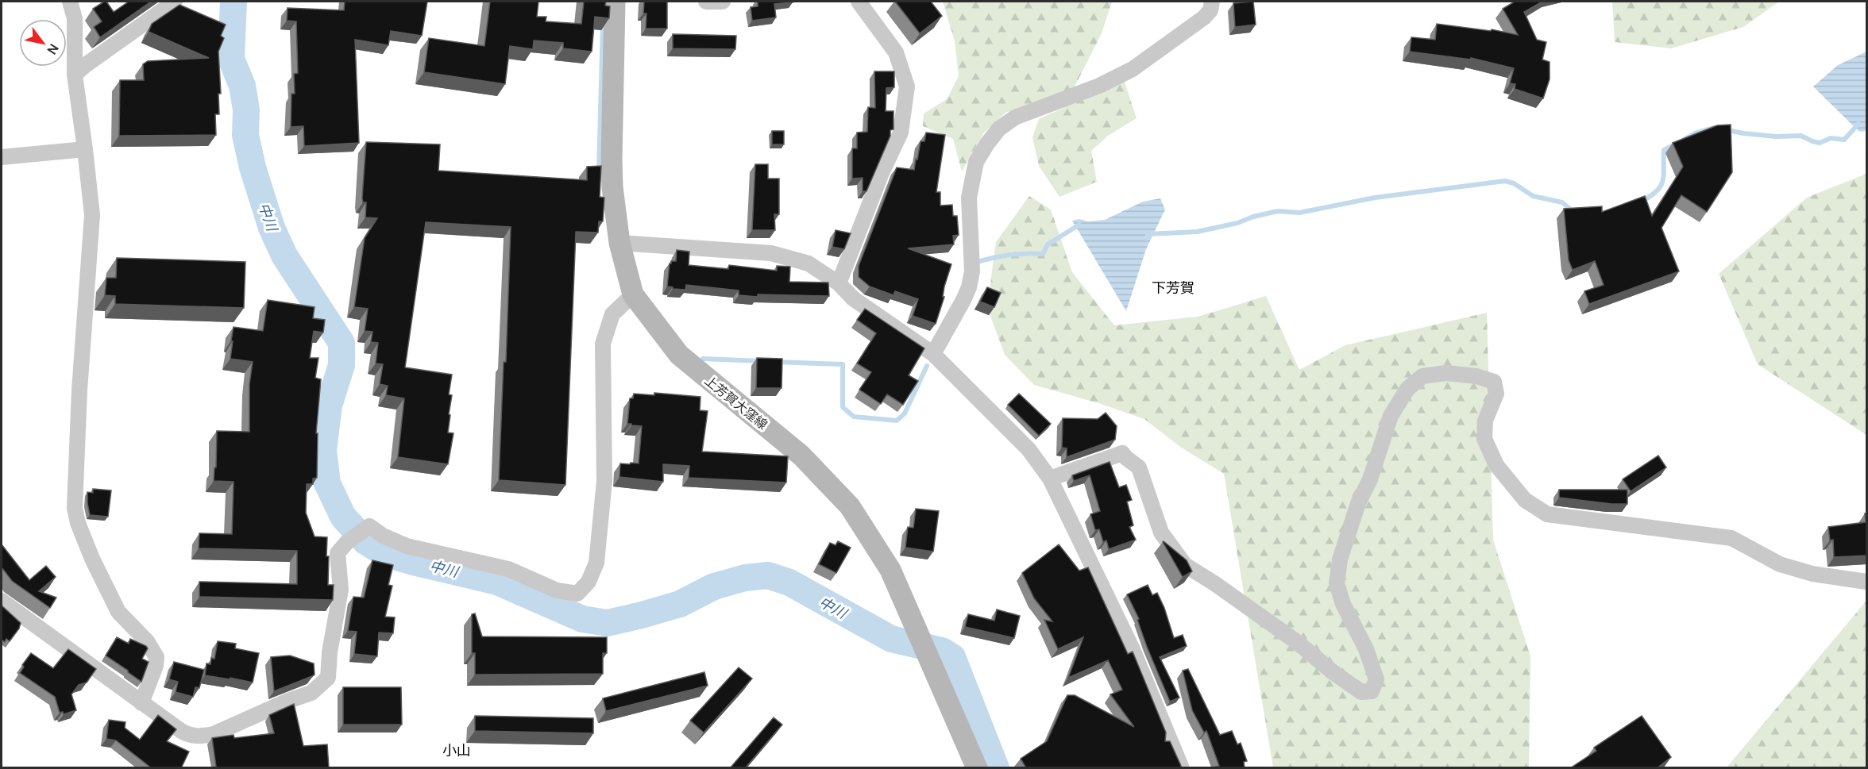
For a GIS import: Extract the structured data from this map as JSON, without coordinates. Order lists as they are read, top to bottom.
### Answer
{
  "streets": {
    "main road": ["上芳賀大窪線"]
  },
  "districts": ["下芳賀", "小山"],
  "water": ["中川"],
  "north": "bottom right"
}
